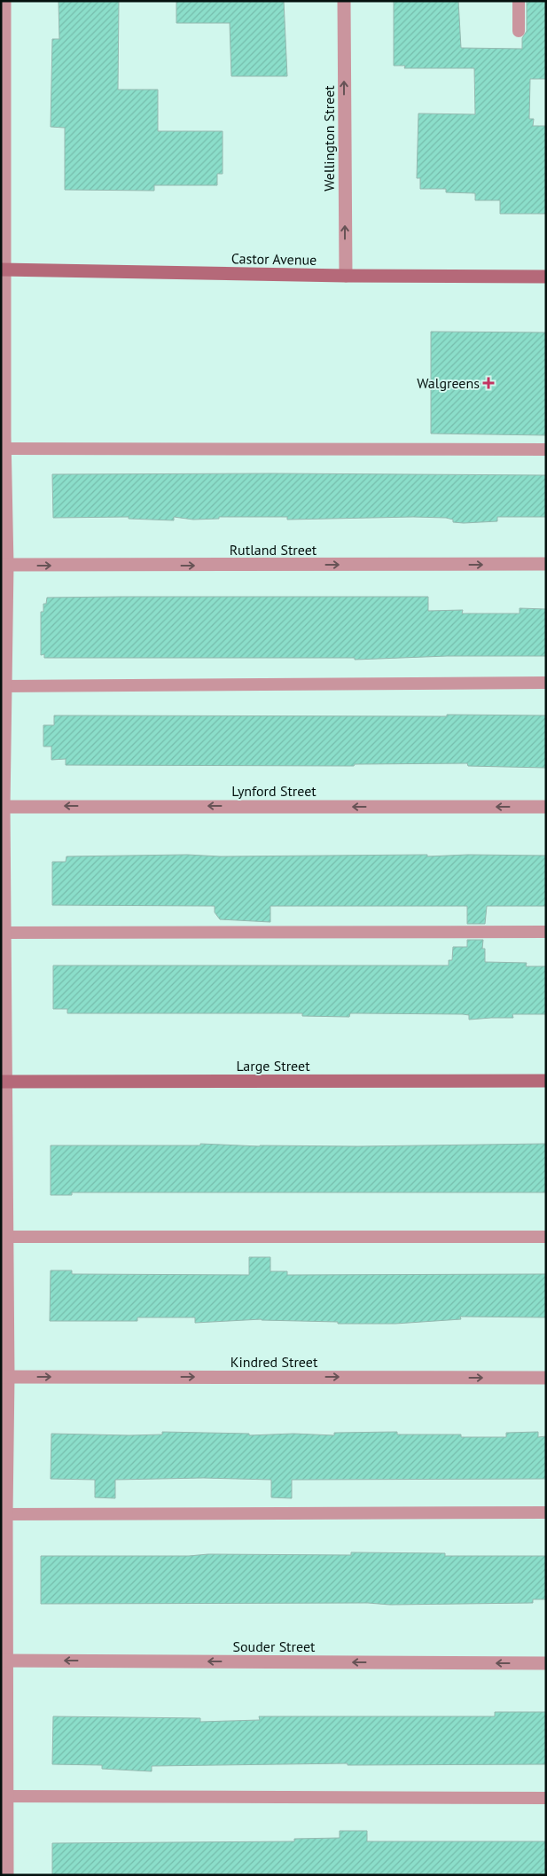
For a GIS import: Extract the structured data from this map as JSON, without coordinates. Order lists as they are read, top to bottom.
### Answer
{
  "streets": {
    "main road": ["Castor Avenue", "Large Street"],
    "street": [
      "Wellington Street",
      "Rutland Street",
      "Lynford Street",
      "Kindred Street",
      "Souder Street"
    ]
  },
  "crossings": [
    ["Wellington Street", "Castor Avenue"]
  ],
  "one_way": [
    "Wellington Street",
    "Rutland Street",
    "Lynford Street",
    "Kindred Street",
    "Souder Street"
  ],
  "places": {
    "health": ["Walgreens"]
  }
}
